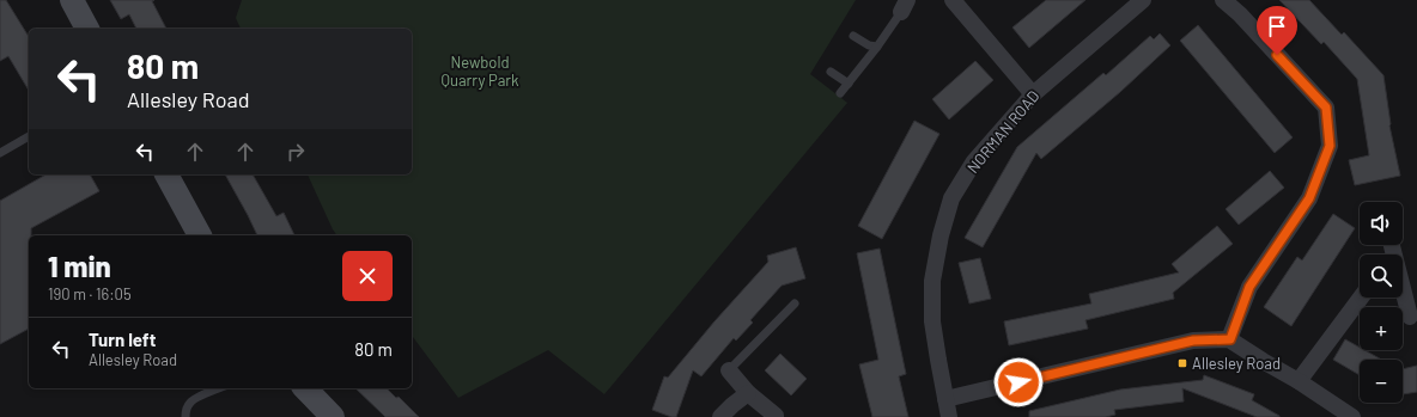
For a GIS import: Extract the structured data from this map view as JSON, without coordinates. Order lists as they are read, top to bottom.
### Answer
{
  "streets": {
    "street": ["NORMAN ROAD"]
  },
  "parks": ["Newbold Quarry Park"],
  "places": {
    "transit": ["Allesley Road"]
  },
  "page": {
    "turn": ["80 m", "Allesley Road"],
    "map_buttons": ["+", "−"],
    "heading": ["1 min", "190 m · 16:05"],
    "list": [
      {
        "name": "Turn left",
        "note": "Allesley Road",
        "value": "80 m"
      }
    ]
  }
}
